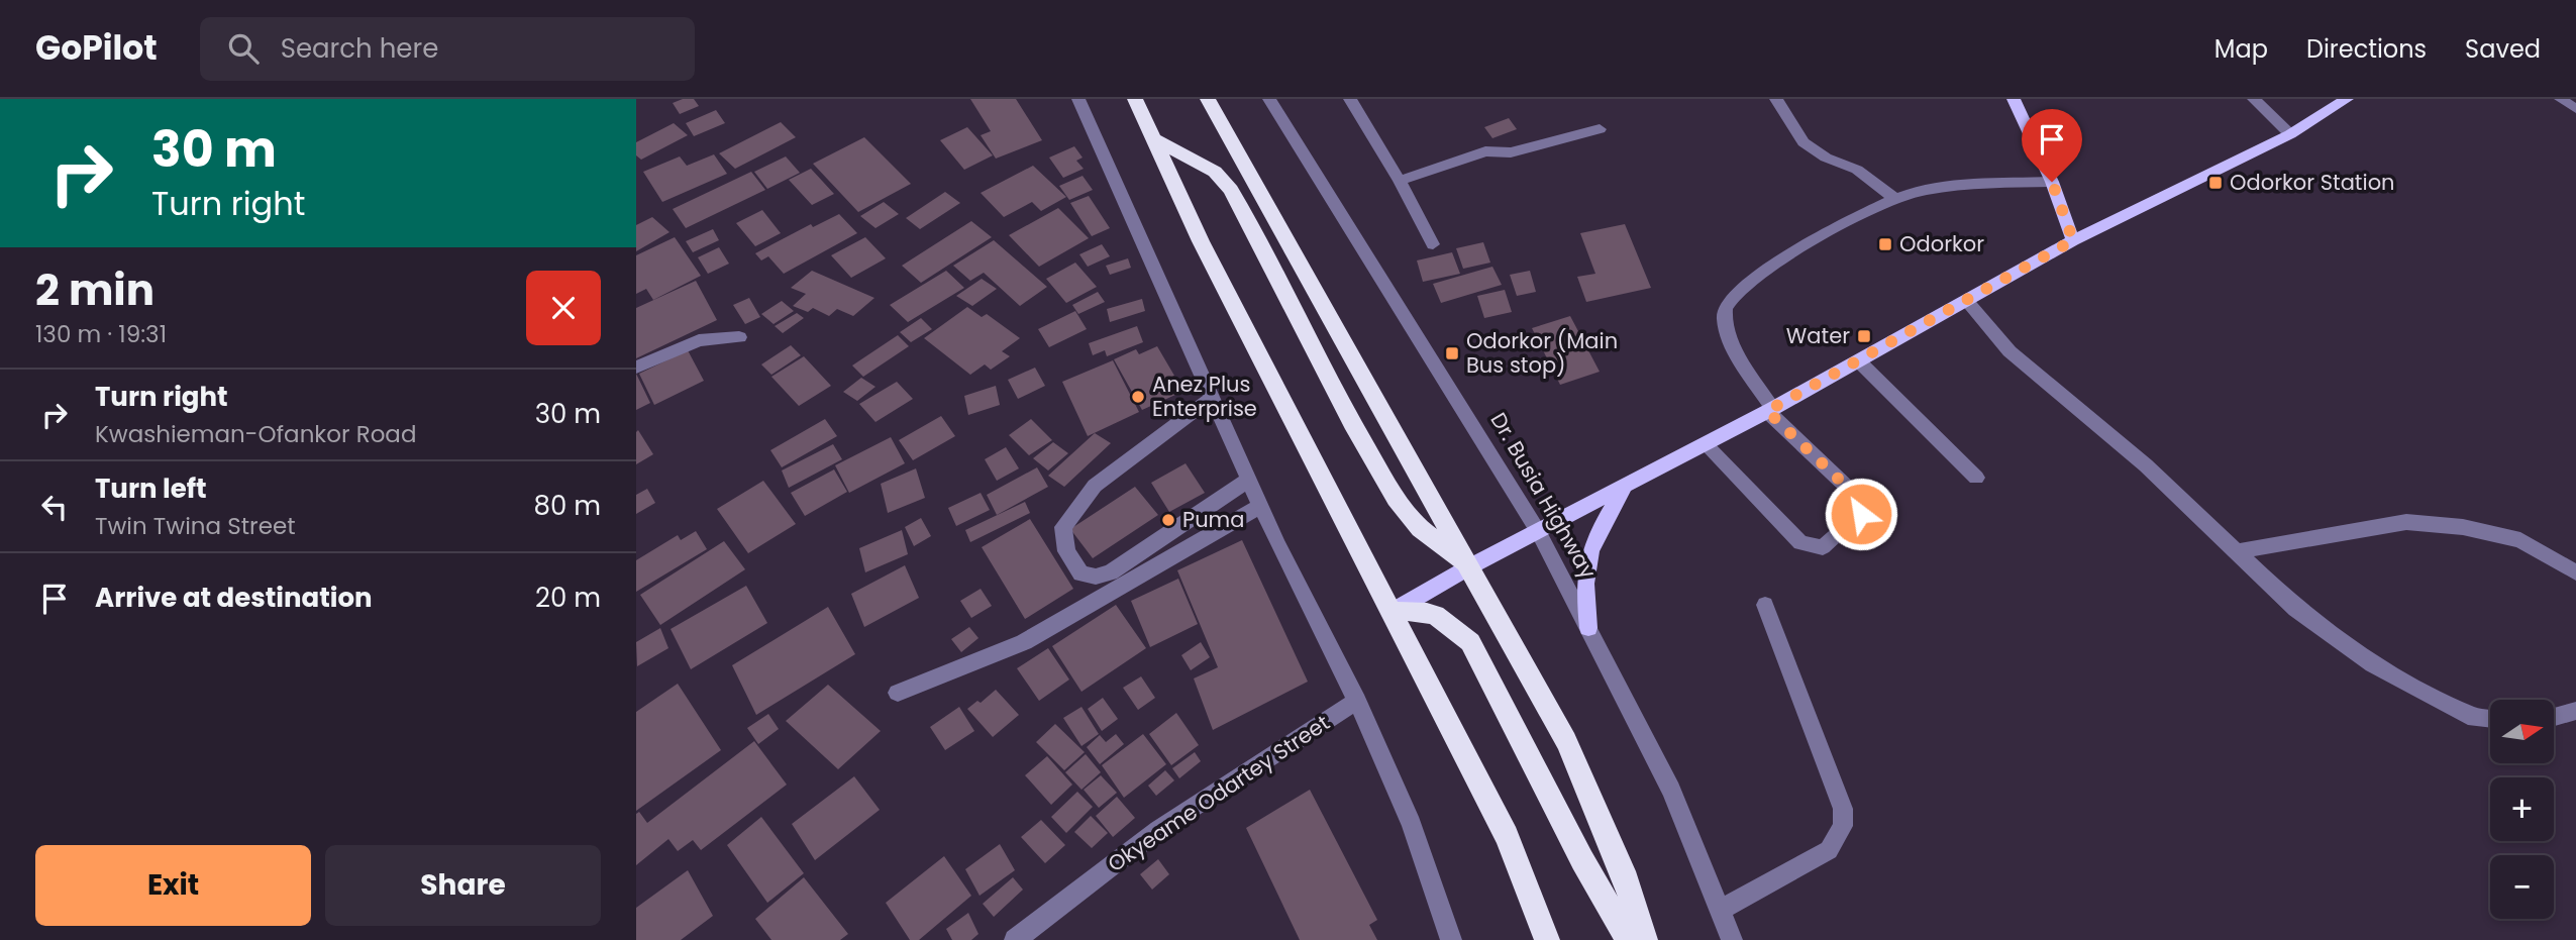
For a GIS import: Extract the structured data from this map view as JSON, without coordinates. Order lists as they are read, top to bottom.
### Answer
{
  "streets": {
    "street": ["Dr. Busia Highway", "Okyeame Odartey Street"]
  },
  "places": {
    "transit": [
      "Odorkor Station",
      "Odorkor",
      "Water",
      "Odorkor (Main Bus stop)"
    ],
    "other": ["Anez Plus Enterprise", "Puma"]
  },
  "north": "right",
  "page": {
    "header": "GoPilot",
    "search": "Search here",
    "nav": ["Map", "Directions", "Saved"],
    "turn": ["30 m", "Turn right"],
    "heading": ["2 min", "130 m · 19:31"],
    "list": [
      {
        "name": "Turn right",
        "note": "Kwashieman-Ofankor Road",
        "value": "30 m"
      },
      {
        "name": "Turn left",
        "note": "Twin Twina Street",
        "value": "80 m"
      },
      {
        "name": "Arrive at destination",
        "value": "20 m"
      }
    ],
    "map_buttons": ["+", "−"],
    "buttons": ["Exit", "Share"]
  }
}
